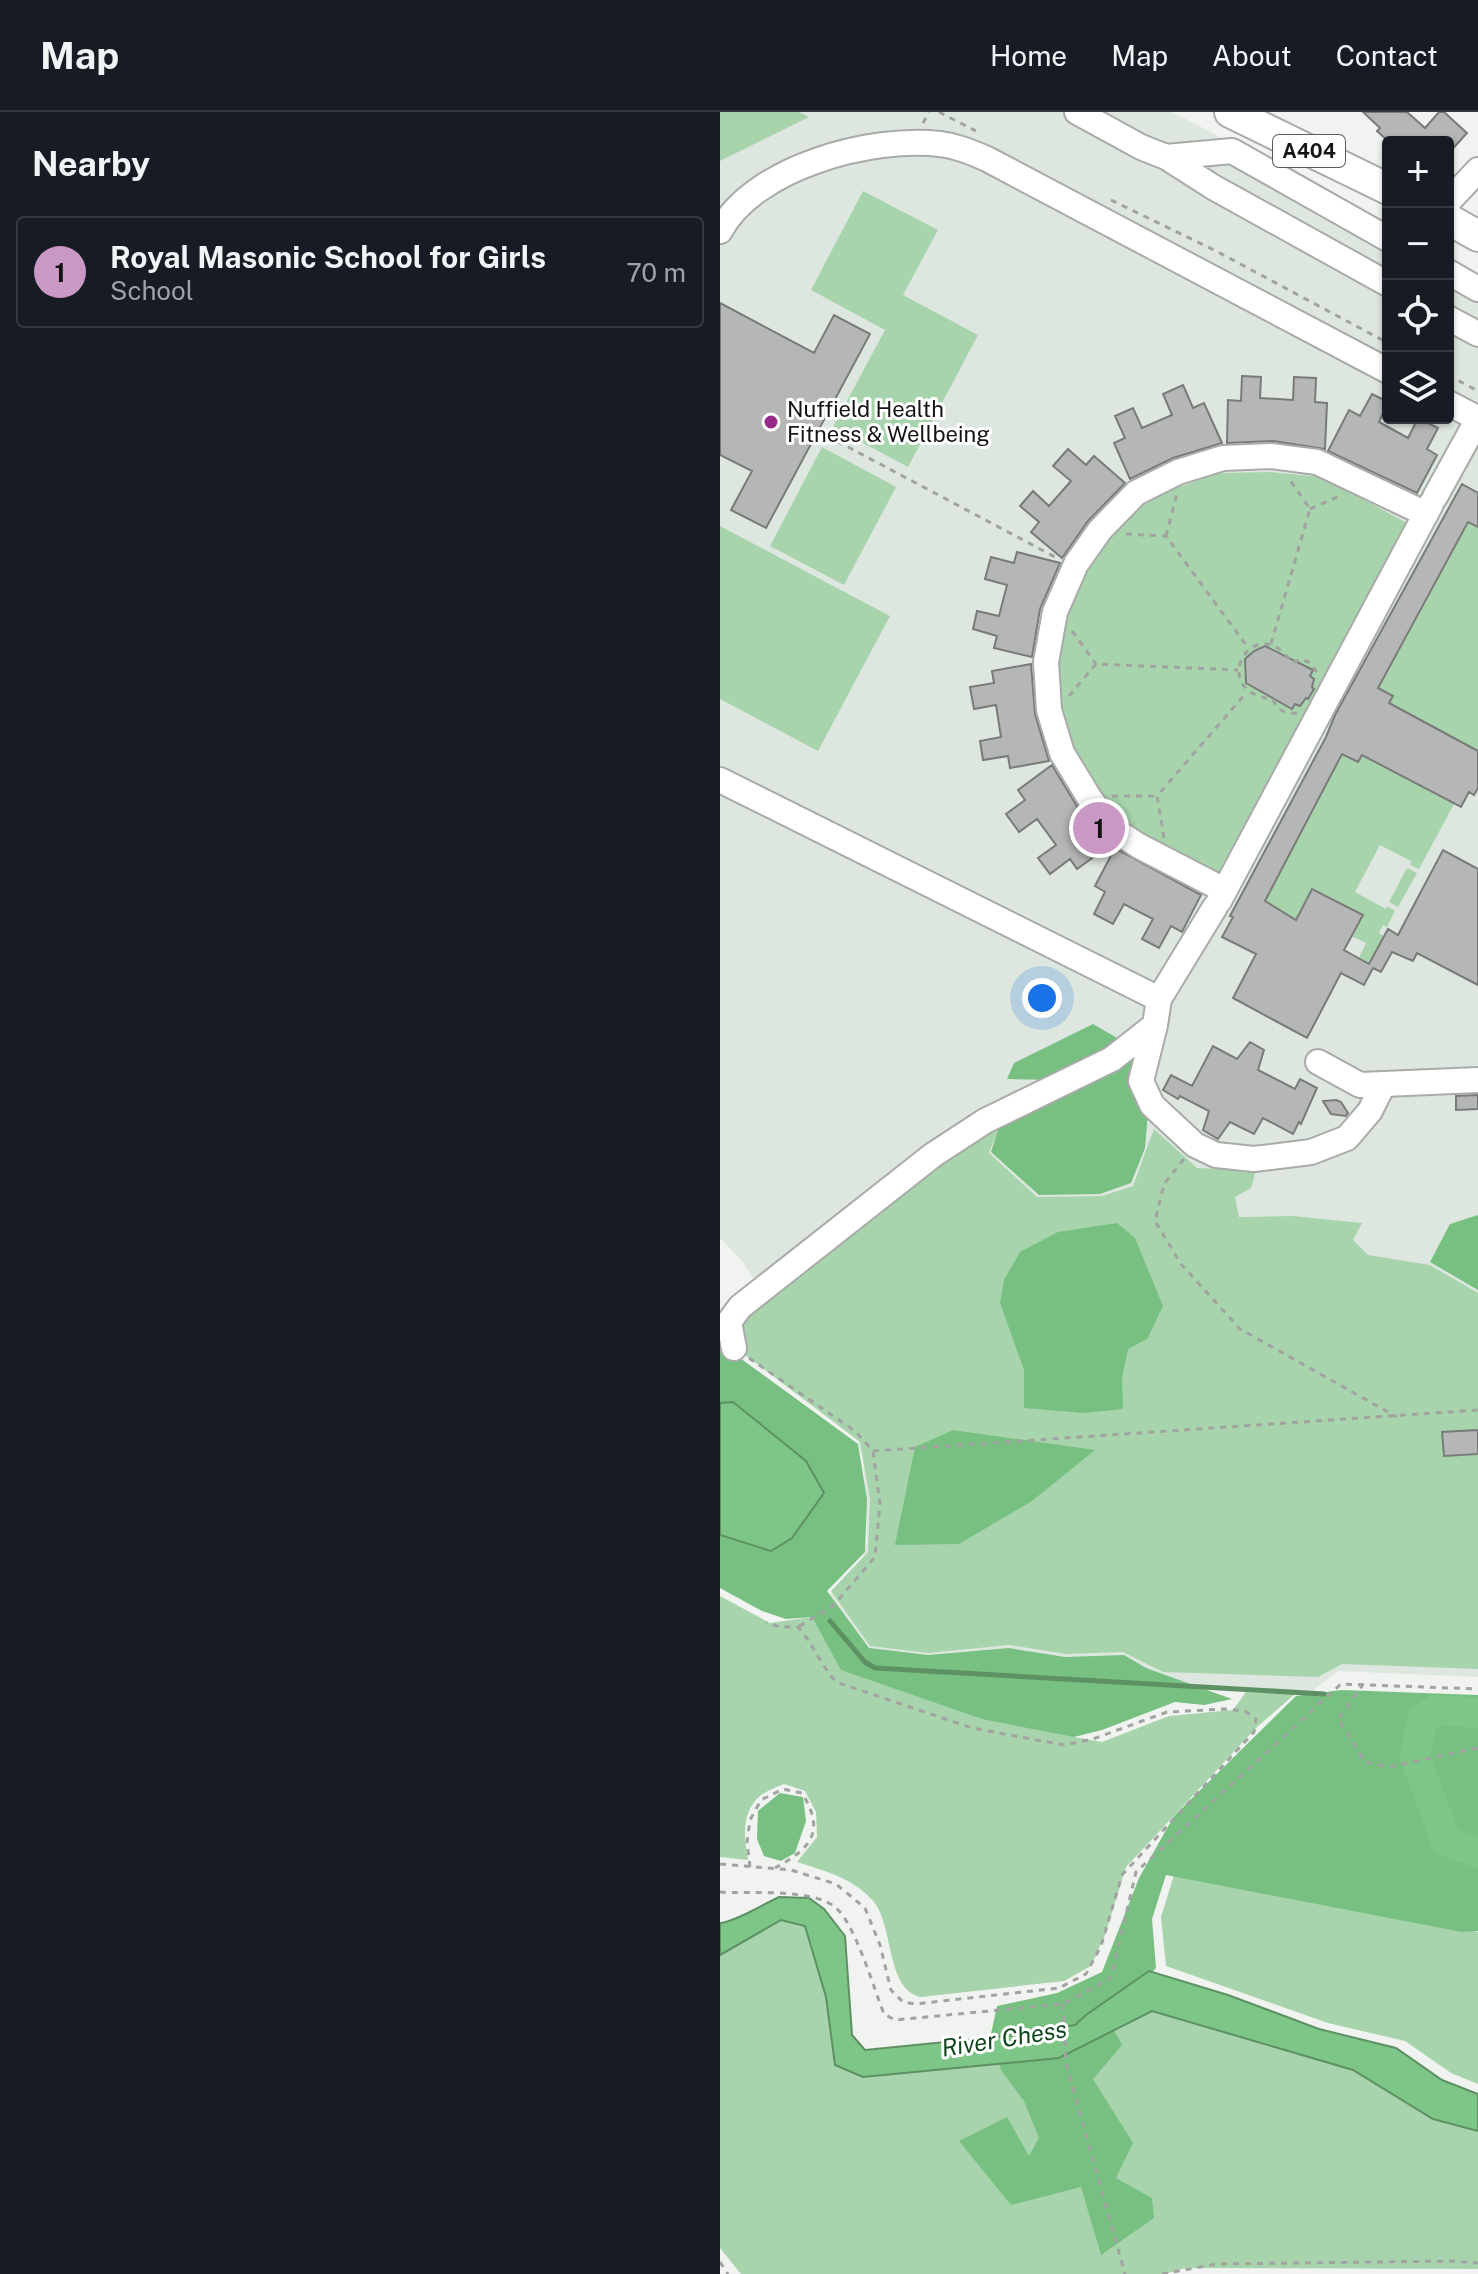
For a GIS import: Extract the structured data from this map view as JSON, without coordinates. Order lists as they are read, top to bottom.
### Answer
{
  "streets": {
    "main road": ["A404"]
  },
  "water": ["River Chess"],
  "places": ["Nuffield Health Fitness & Wellbeing"],
  "page": {
    "header": "Map",
    "nav": [
      "Home",
      "Map",
      "About",
      "Contact"
    ],
    "heading": "Nearby",
    "map_buttons": ["+", "−"],
    "list": [
      {
        "mark": "1",
        "name": "Royal Masonic School for Girls",
        "note": "School",
        "value": "70 m"
      }
    ],
    "pins": "1"
  }
}
